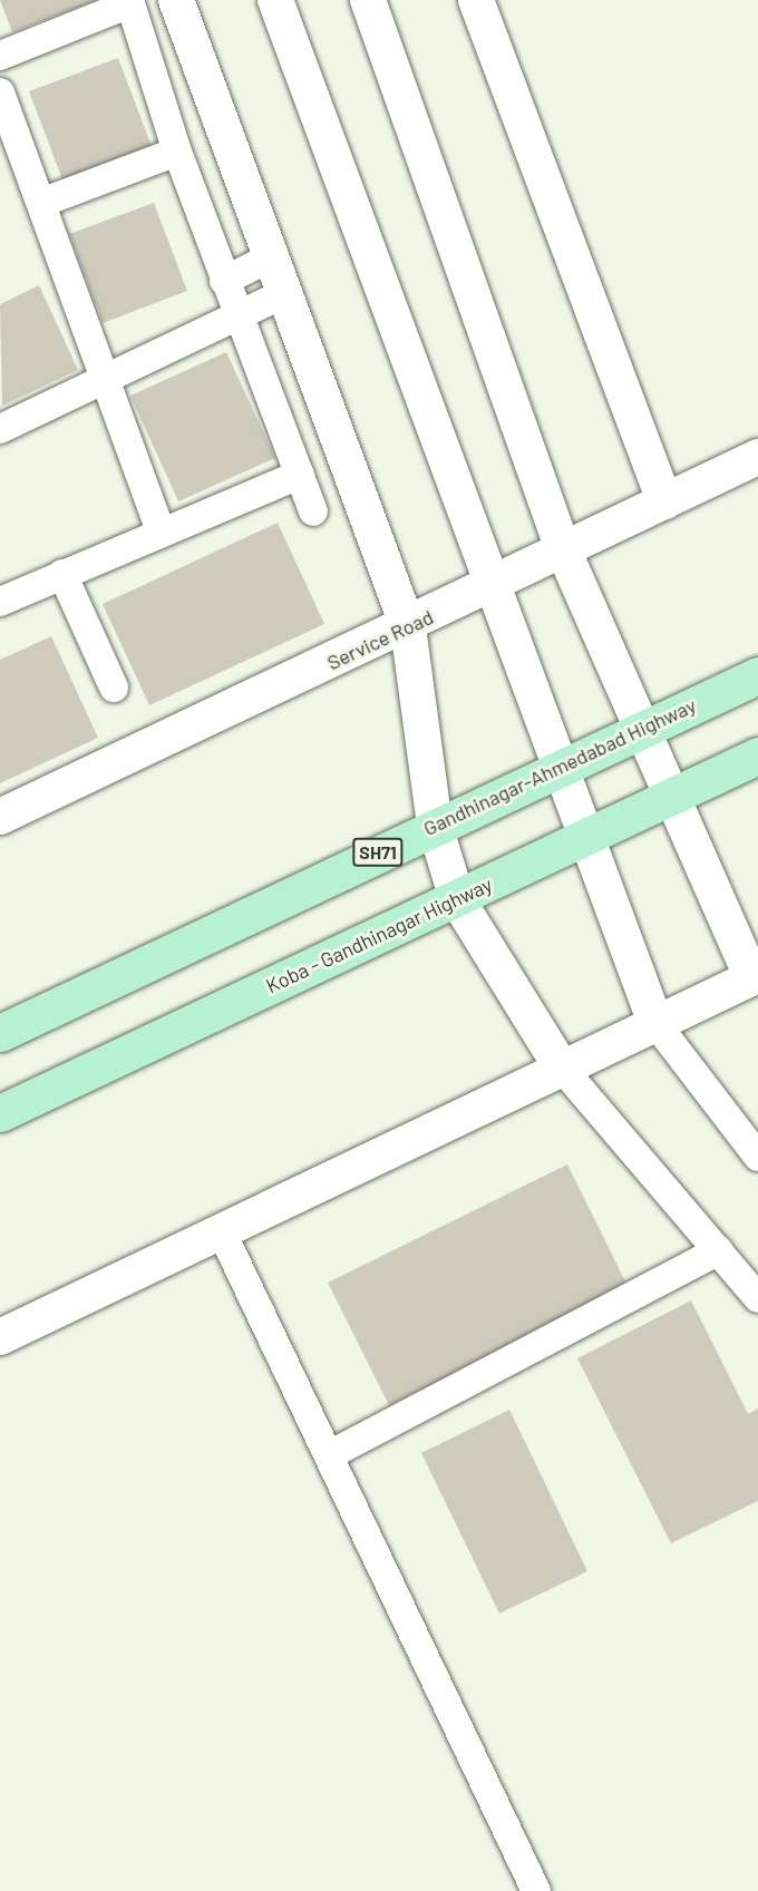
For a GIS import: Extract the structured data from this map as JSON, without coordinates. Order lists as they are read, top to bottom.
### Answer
{
  "streets": {
    "main road": ["Gandhinagar-Ahmedabad Highway", "SH71", "Koba - Gandhinagar Highway"],
    "street": ["Service Road"]
  }
}
